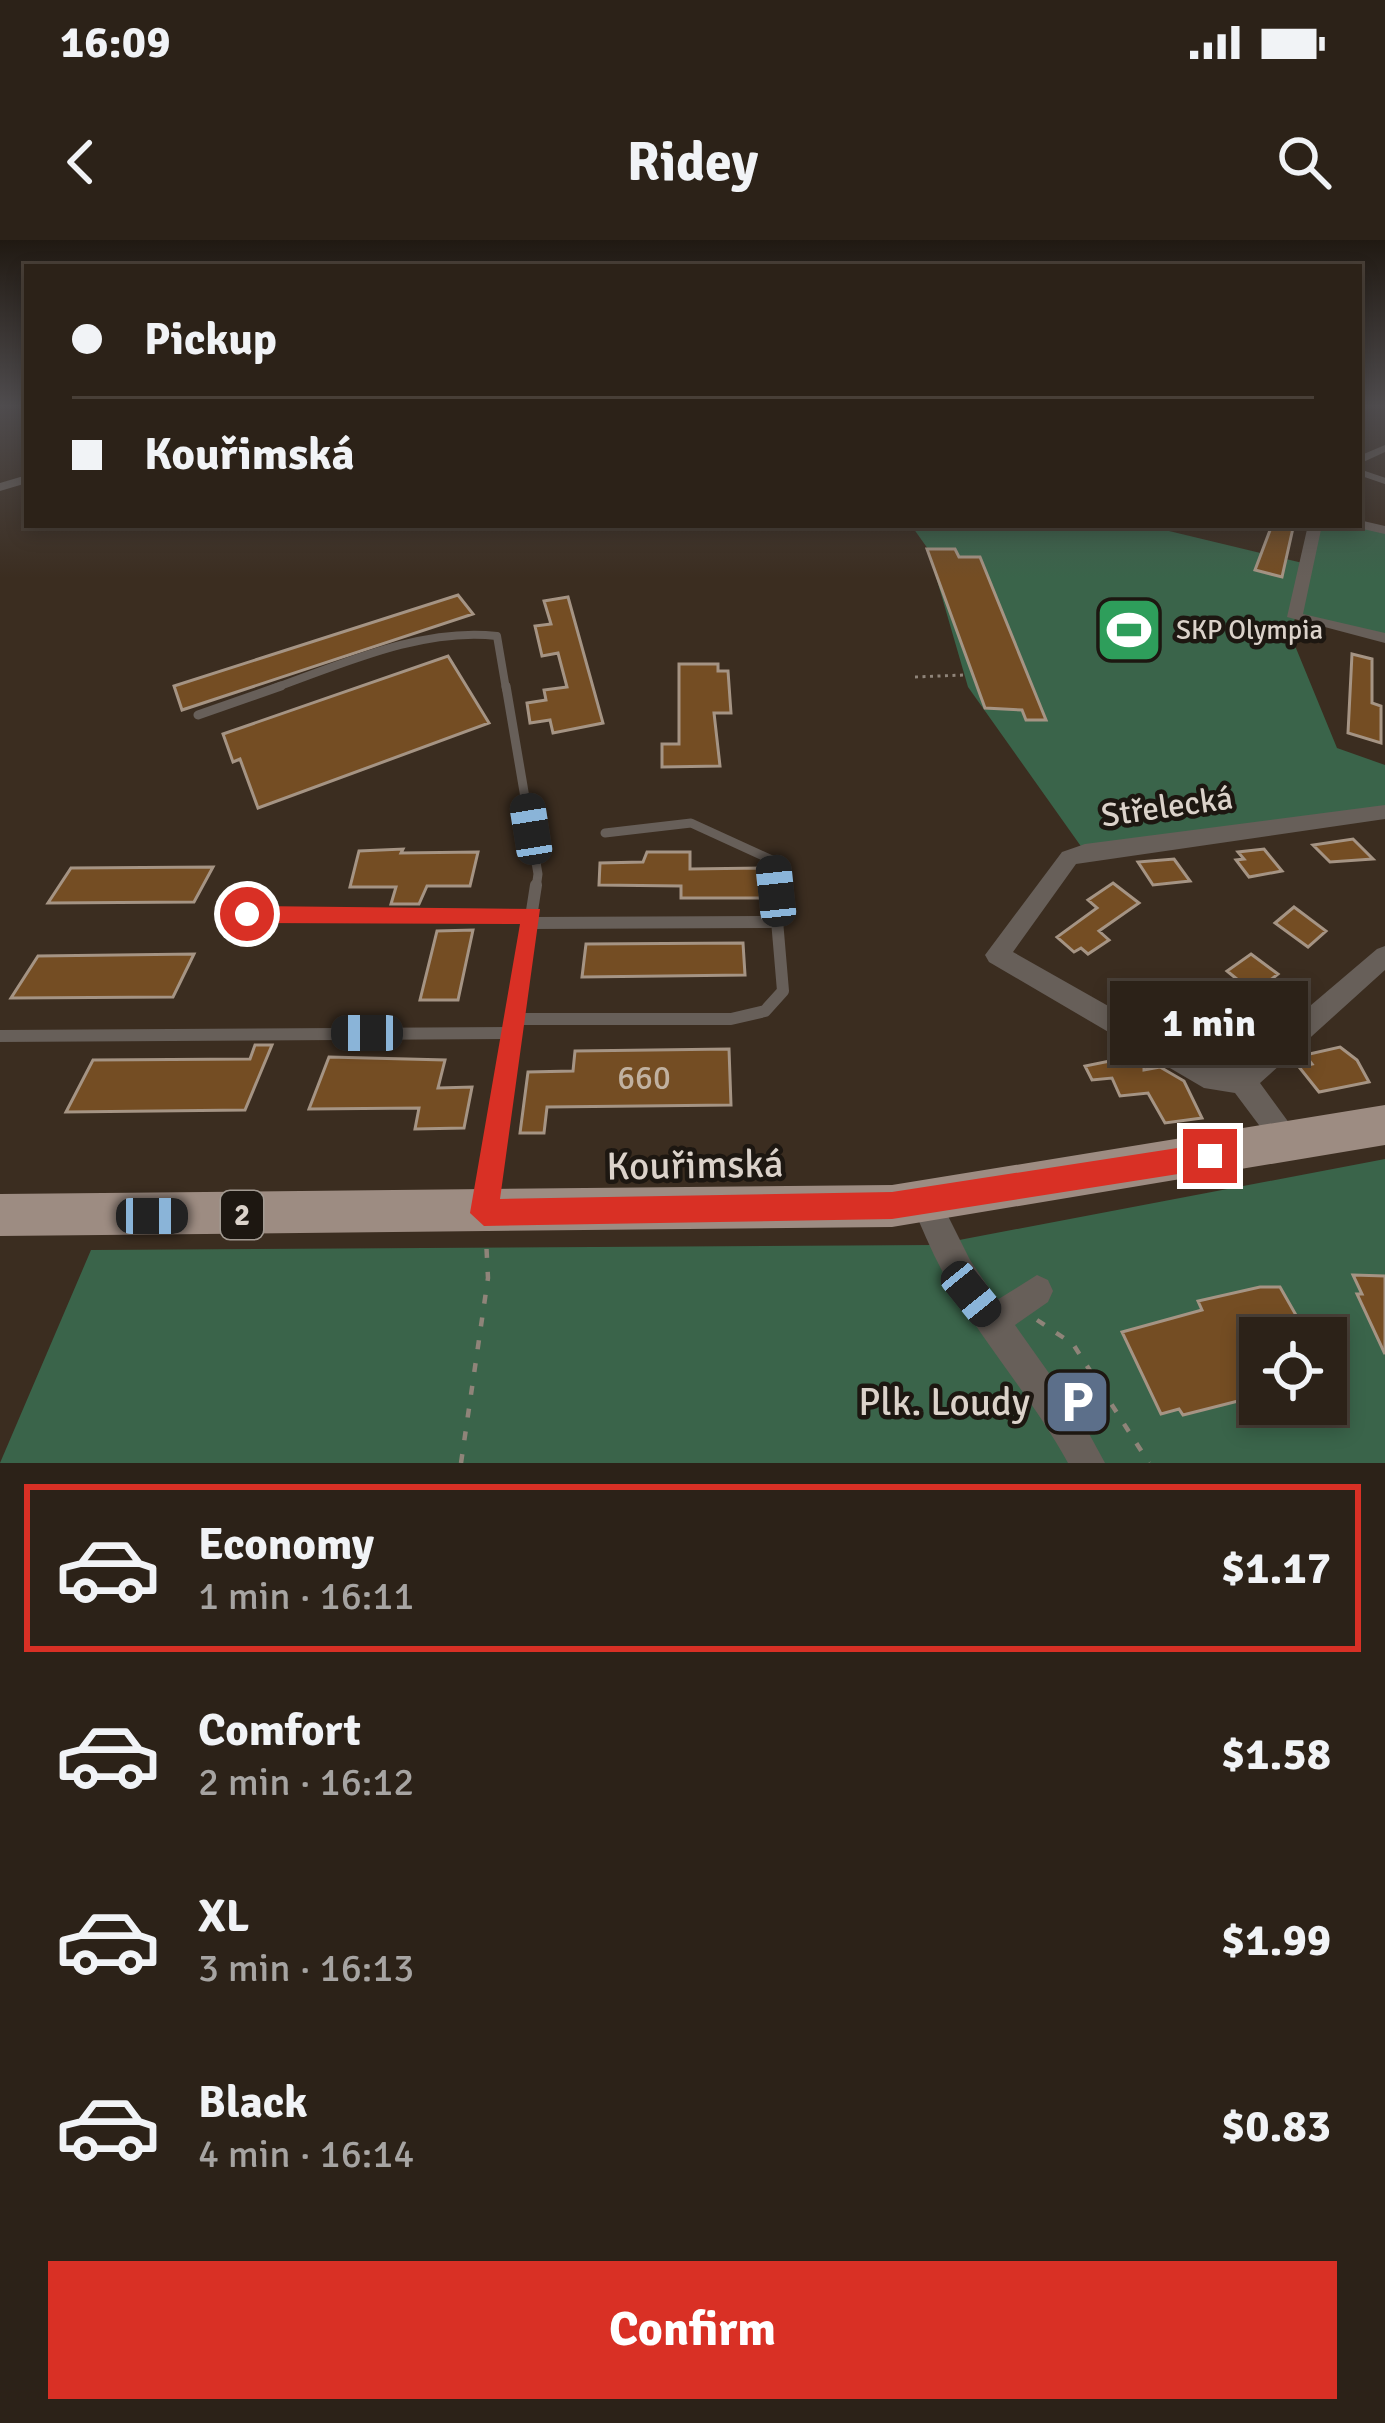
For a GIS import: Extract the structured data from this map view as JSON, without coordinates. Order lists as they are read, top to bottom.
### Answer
{
  "streets": {
    "main road": ["Kouřimská", "2"],
    "street": ["Střelecká"]
  },
  "places": {
    "sports": ["SKP Olympia"],
    "parking": ["Plk. Loudy"]
  },
  "house_numbers": ["660"],
  "page": {
    "status": "16:09",
    "header": "Ridey",
    "banner": ["Pickup", "Kouřimská"],
    "bubble": "1 min",
    "list": [
      {
        "name": "Economy",
        "note": "1 min · 16:11",
        "value": "$1.17"
      },
      {
        "name": "Comfort",
        "note": "2 min · 16:12",
        "value": "$1.58"
      },
      {
        "name": "XL",
        "note": "3 min · 16:13",
        "value": "$1.99"
      },
      {
        "name": "Black",
        "note": "4 min · 16:14",
        "value": "$0.83"
      }
    ],
    "buttons": "Confirm"
  }
}
